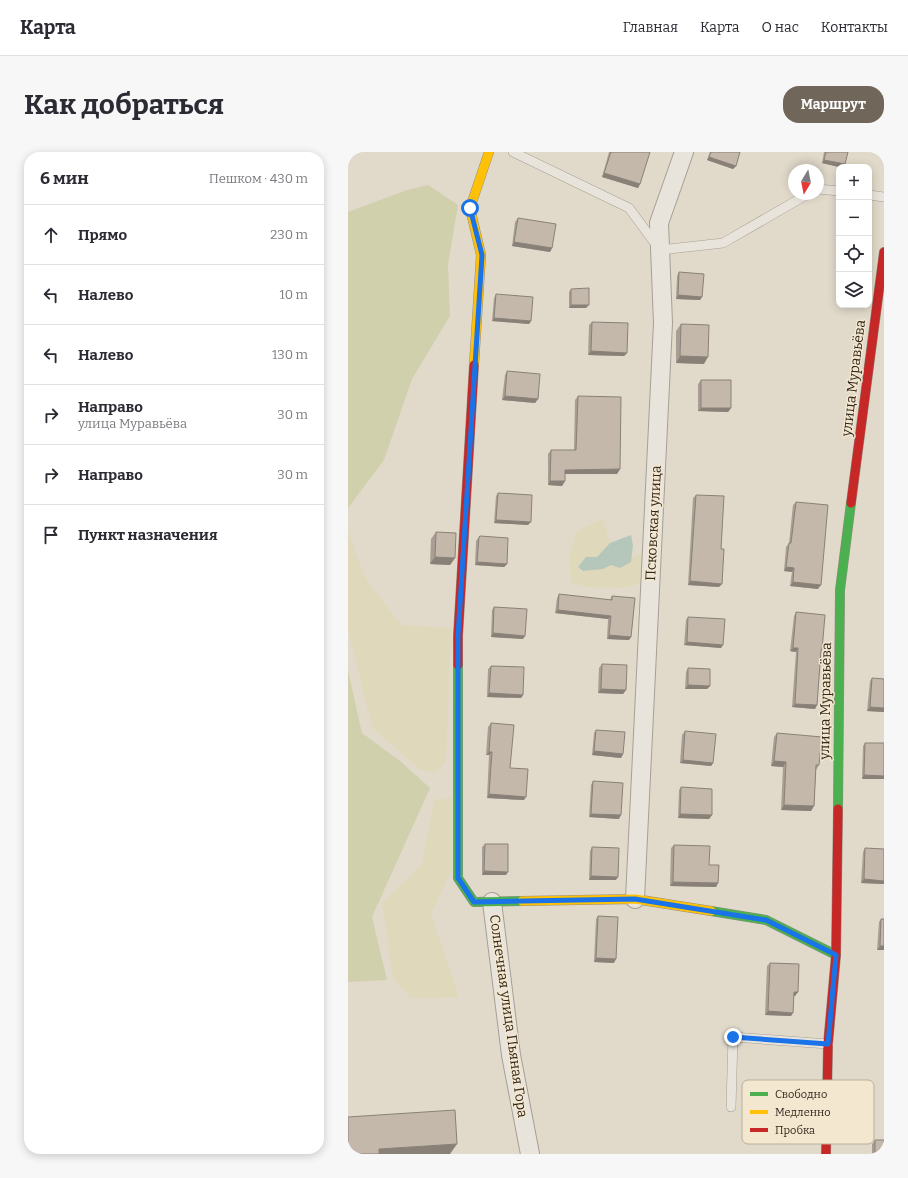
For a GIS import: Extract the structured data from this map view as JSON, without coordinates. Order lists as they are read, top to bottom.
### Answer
{
  "streets": {
    "street": ["улица Муравьёва", "Псковская улица", "Солнечная улица Пьяная Гора"]
  },
  "legend": ["Свободно", "Медленно", "Пробка"],
  "north": "bottom",
  "page": {
    "header": "Карта",
    "nav": [
      "Главная",
      "Карта",
      "О нас",
      "Контакты"
    ],
    "buttons": "Маршрут",
    "title": "Как добраться",
    "heading": ["6 мин", "Пешком · 430 m"],
    "map_buttons": ["+", "−"],
    "list": [
      ["Прямо", "230 m"],
      ["Налево", "10 m"],
      ["Налево", "130 m"],
      ["Направо", "улица Муравьёва", "30 m"],
      ["Направо", "30 m"],
      "Пункт назначения"
    ]
  }
}
